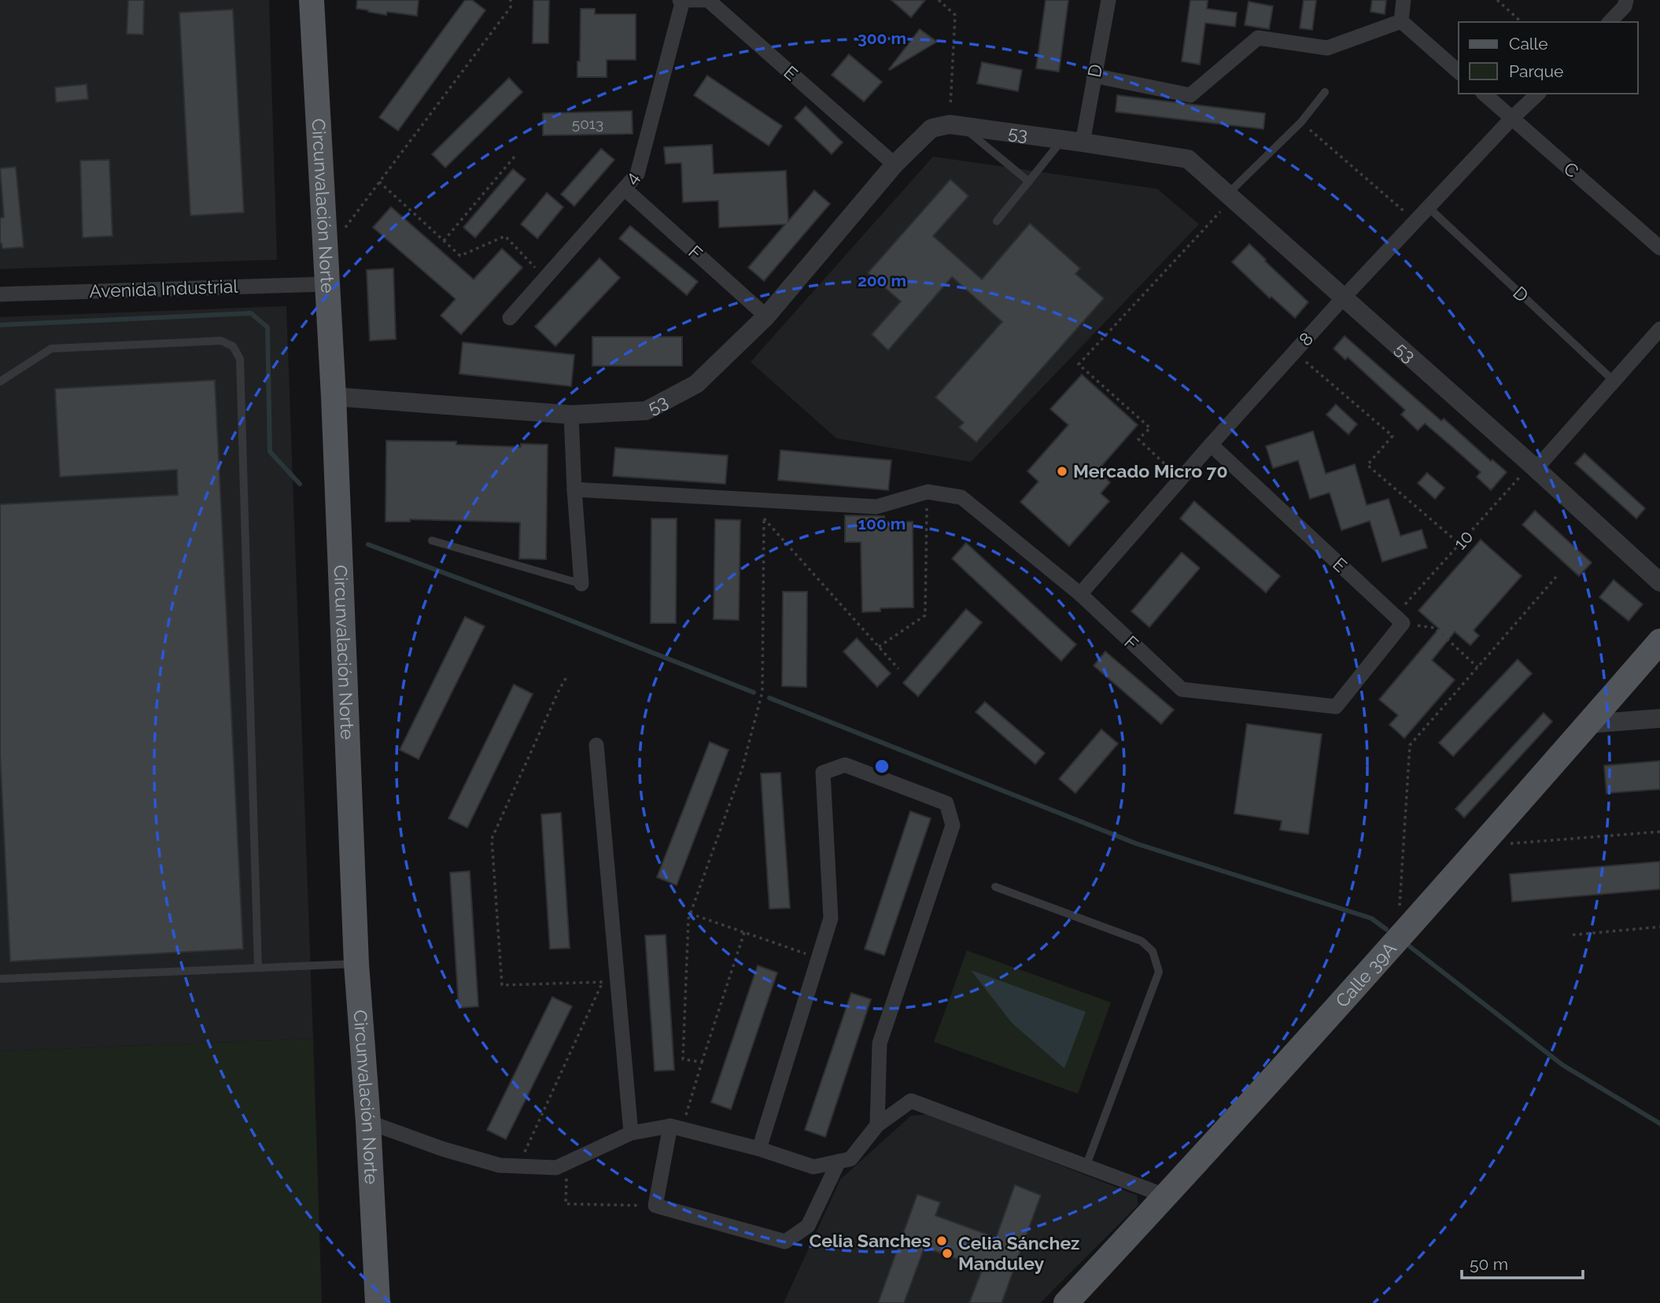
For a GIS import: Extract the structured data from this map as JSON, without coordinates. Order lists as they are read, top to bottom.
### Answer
{
  "streets": {
    "main road": ["Circunvalación Norte", "Calle 39A"],
    "street": [
      "D",
      "E",
      "53",
      "C",
      "4",
      "F",
      "Avenida Industrial",
      "8"
    ],
    "path": ["10"]
  },
  "crossings": [
    ["D", "53"],
    ["D", "8"],
    ["E", "53"],
    ["E", "4"],
    ["E", "F"],
    ["E", "8"],
    ["E", "10"],
    ["53", "Circunvalación Norte"],
    ["53", "F"],
    ["53", "8"],
    ["53", "10"],
    ["C", "8"],
    ["4", "F"],
    ["Circunvalación Norte", "Avenida Industrial"],
    ["F", "8"],
    ["F", "10"]
  ],
  "places": ["Mercado Micro 70", "Celia Sanches", "Celia Sánchez Manduley"],
  "house_numbers": ["5013"],
  "legend": ["Calle", "Parque"],
  "scale_bar": "50 m",
  "rings": ["300 m", "200 m", "100 m"]
}
